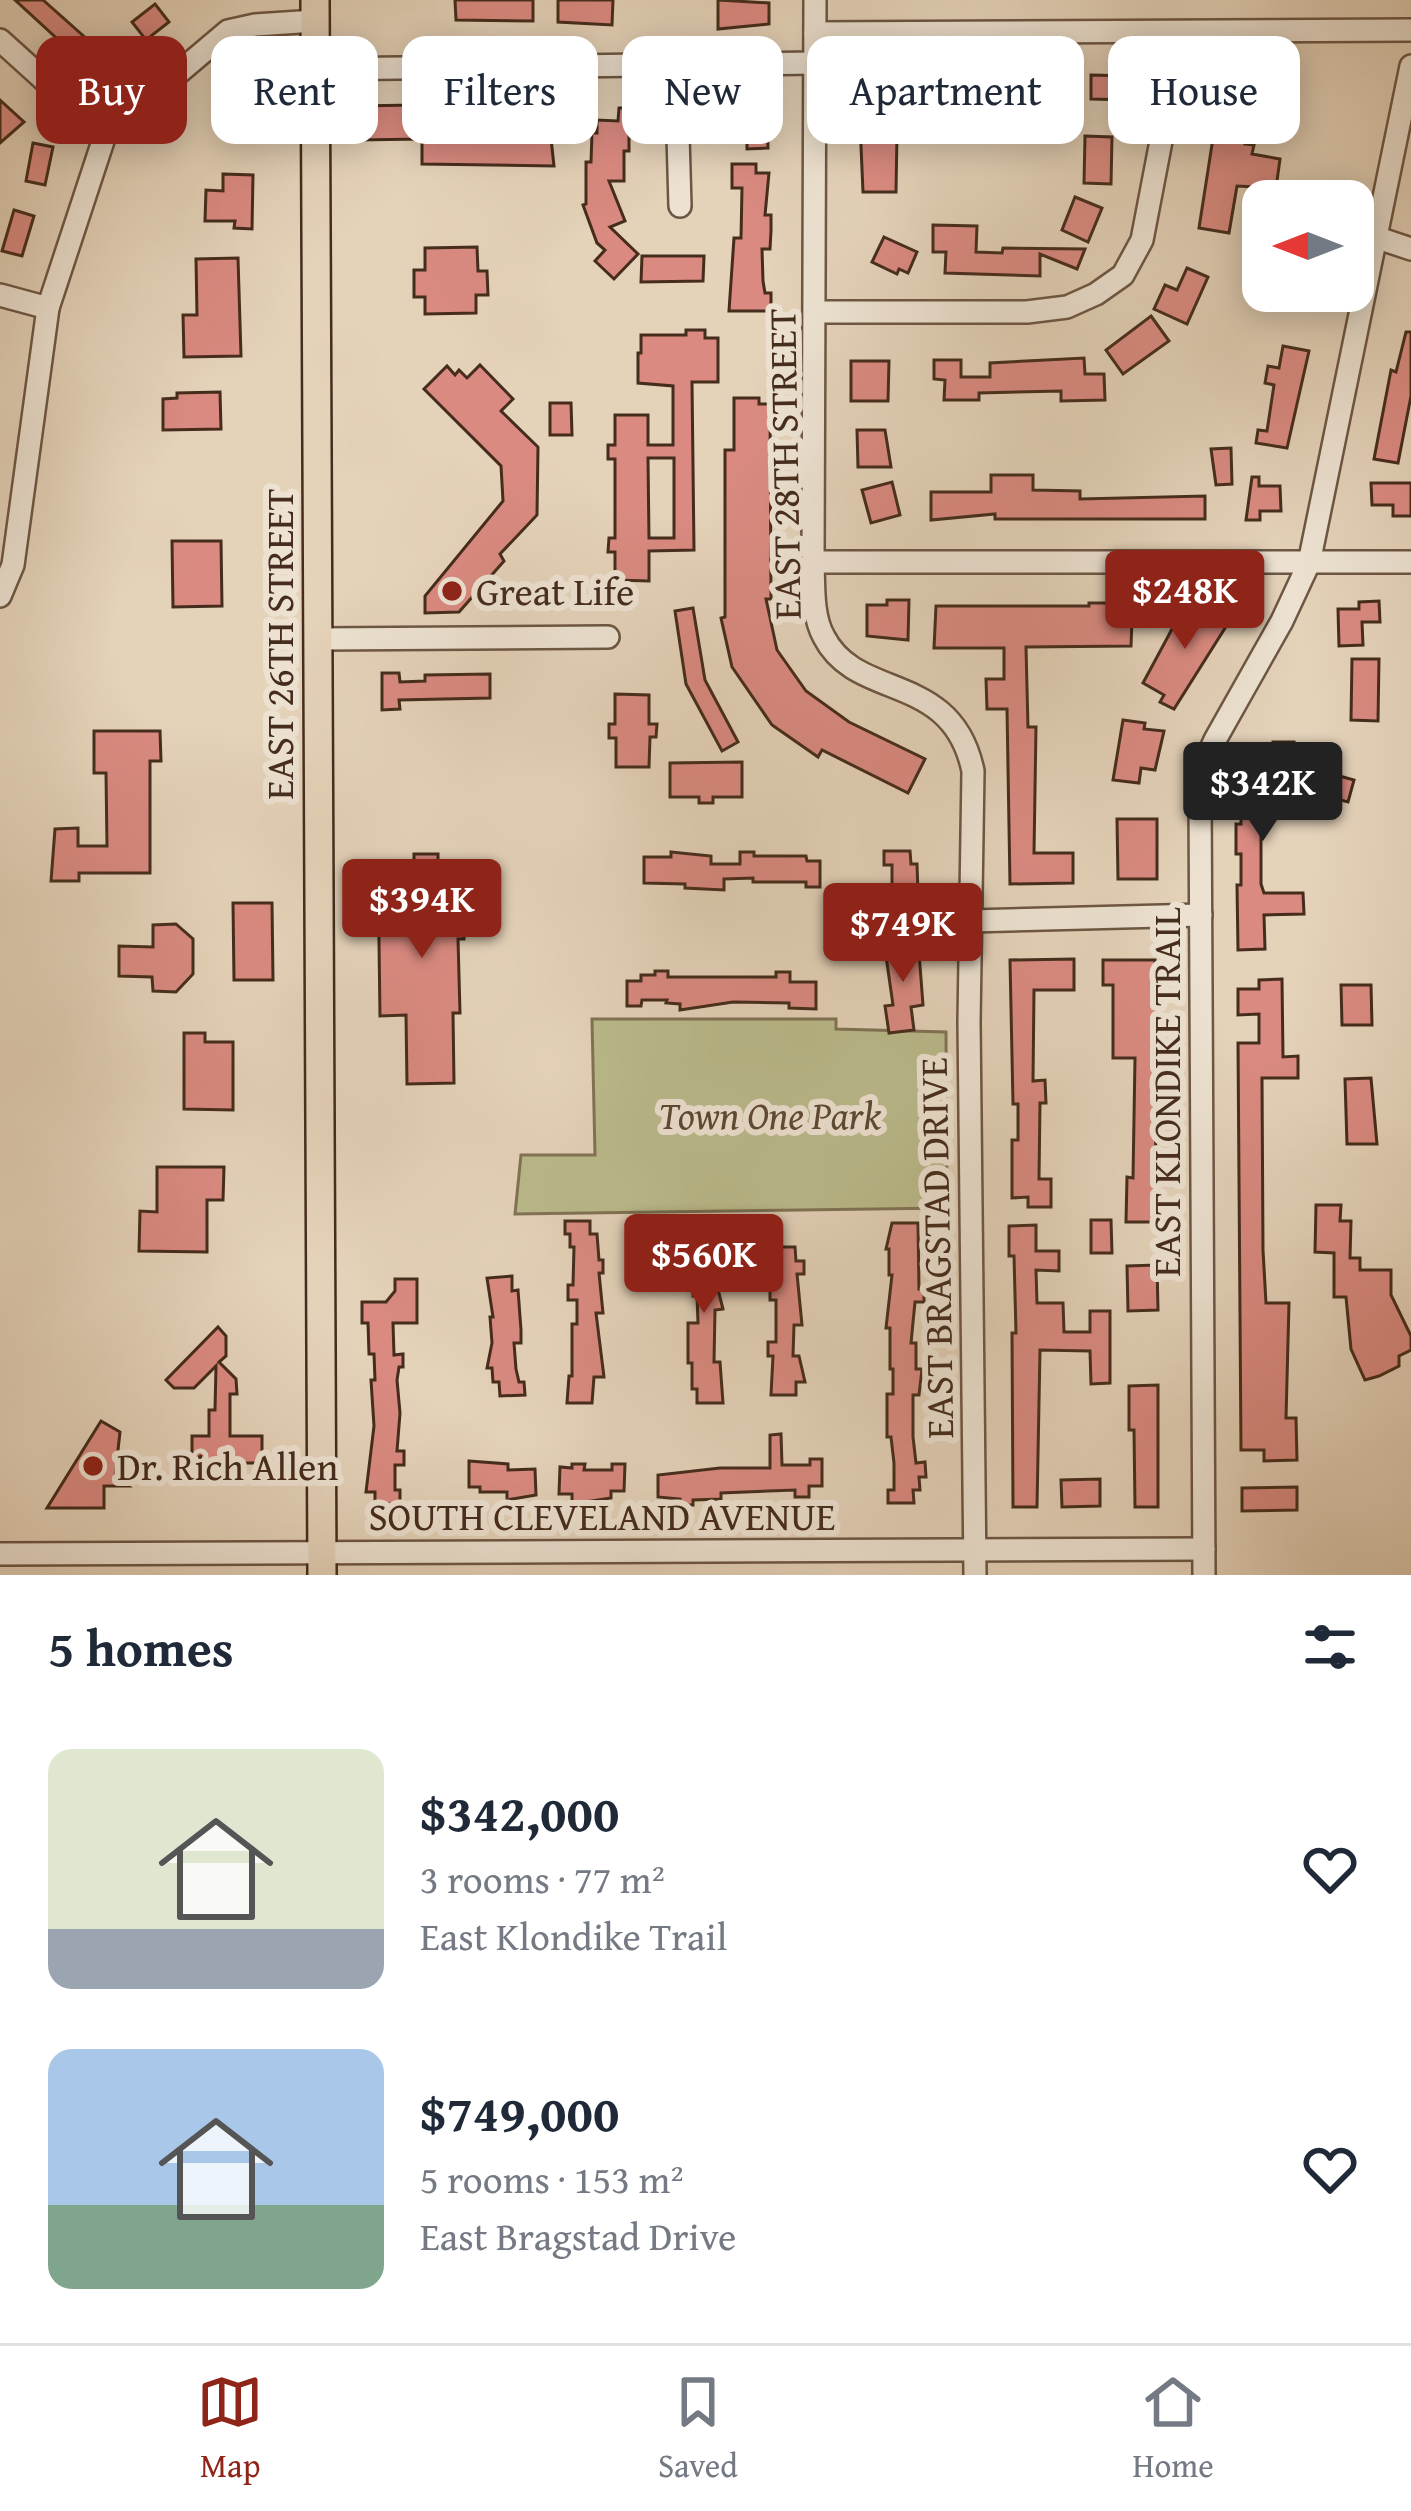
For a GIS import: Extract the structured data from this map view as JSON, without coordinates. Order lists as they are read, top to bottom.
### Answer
{
  "streets": {
    "main road": ["EAST 26TH STREET"],
    "street": [
      "EAST 28TH STREET",
      "EAST KLONDIKE TRAIL",
      "EAST BRAGSTAD DRIVE",
      "SOUTH CLEVELAND AVENUE"
    ]
  },
  "crossings": [
    ["EAST 28TH STREET", "EAST BRAGSTAD DRIVE"],
    ["EAST 26TH STREET", "SOUTH CLEVELAND AVENUE"],
    ["EAST KLONDIKE TRAIL", "SOUTH CLEVELAND AVENUE"],
    ["EAST BRAGSTAD DRIVE", "SOUTH CLEVELAND AVENUE"]
  ],
  "parks": ["Town One Park"],
  "places": ["Great Life", "Dr. Rich Allen"],
  "north": "left",
  "page": {
    "chip": [
      "Buy",
      "Rent",
      "Filters",
      "New",
      "Apartment",
      "House"
    ],
    "price": [
      "$248K",
      "$342K",
      "$394K",
      "$749K",
      "$560K"
    ],
    "heading": "5 homes",
    "list": [
      {
        "name": "$342,000",
        "note": "3 rooms · 77 m² · East Klondike Trail"
      },
      {
        "name": "$749,000",
        "note": "5 rooms · 153 m² · East Bragstad Drive"
      }
    ],
    "tabs": ["Map", "Saved", "Home"]
  }
}
